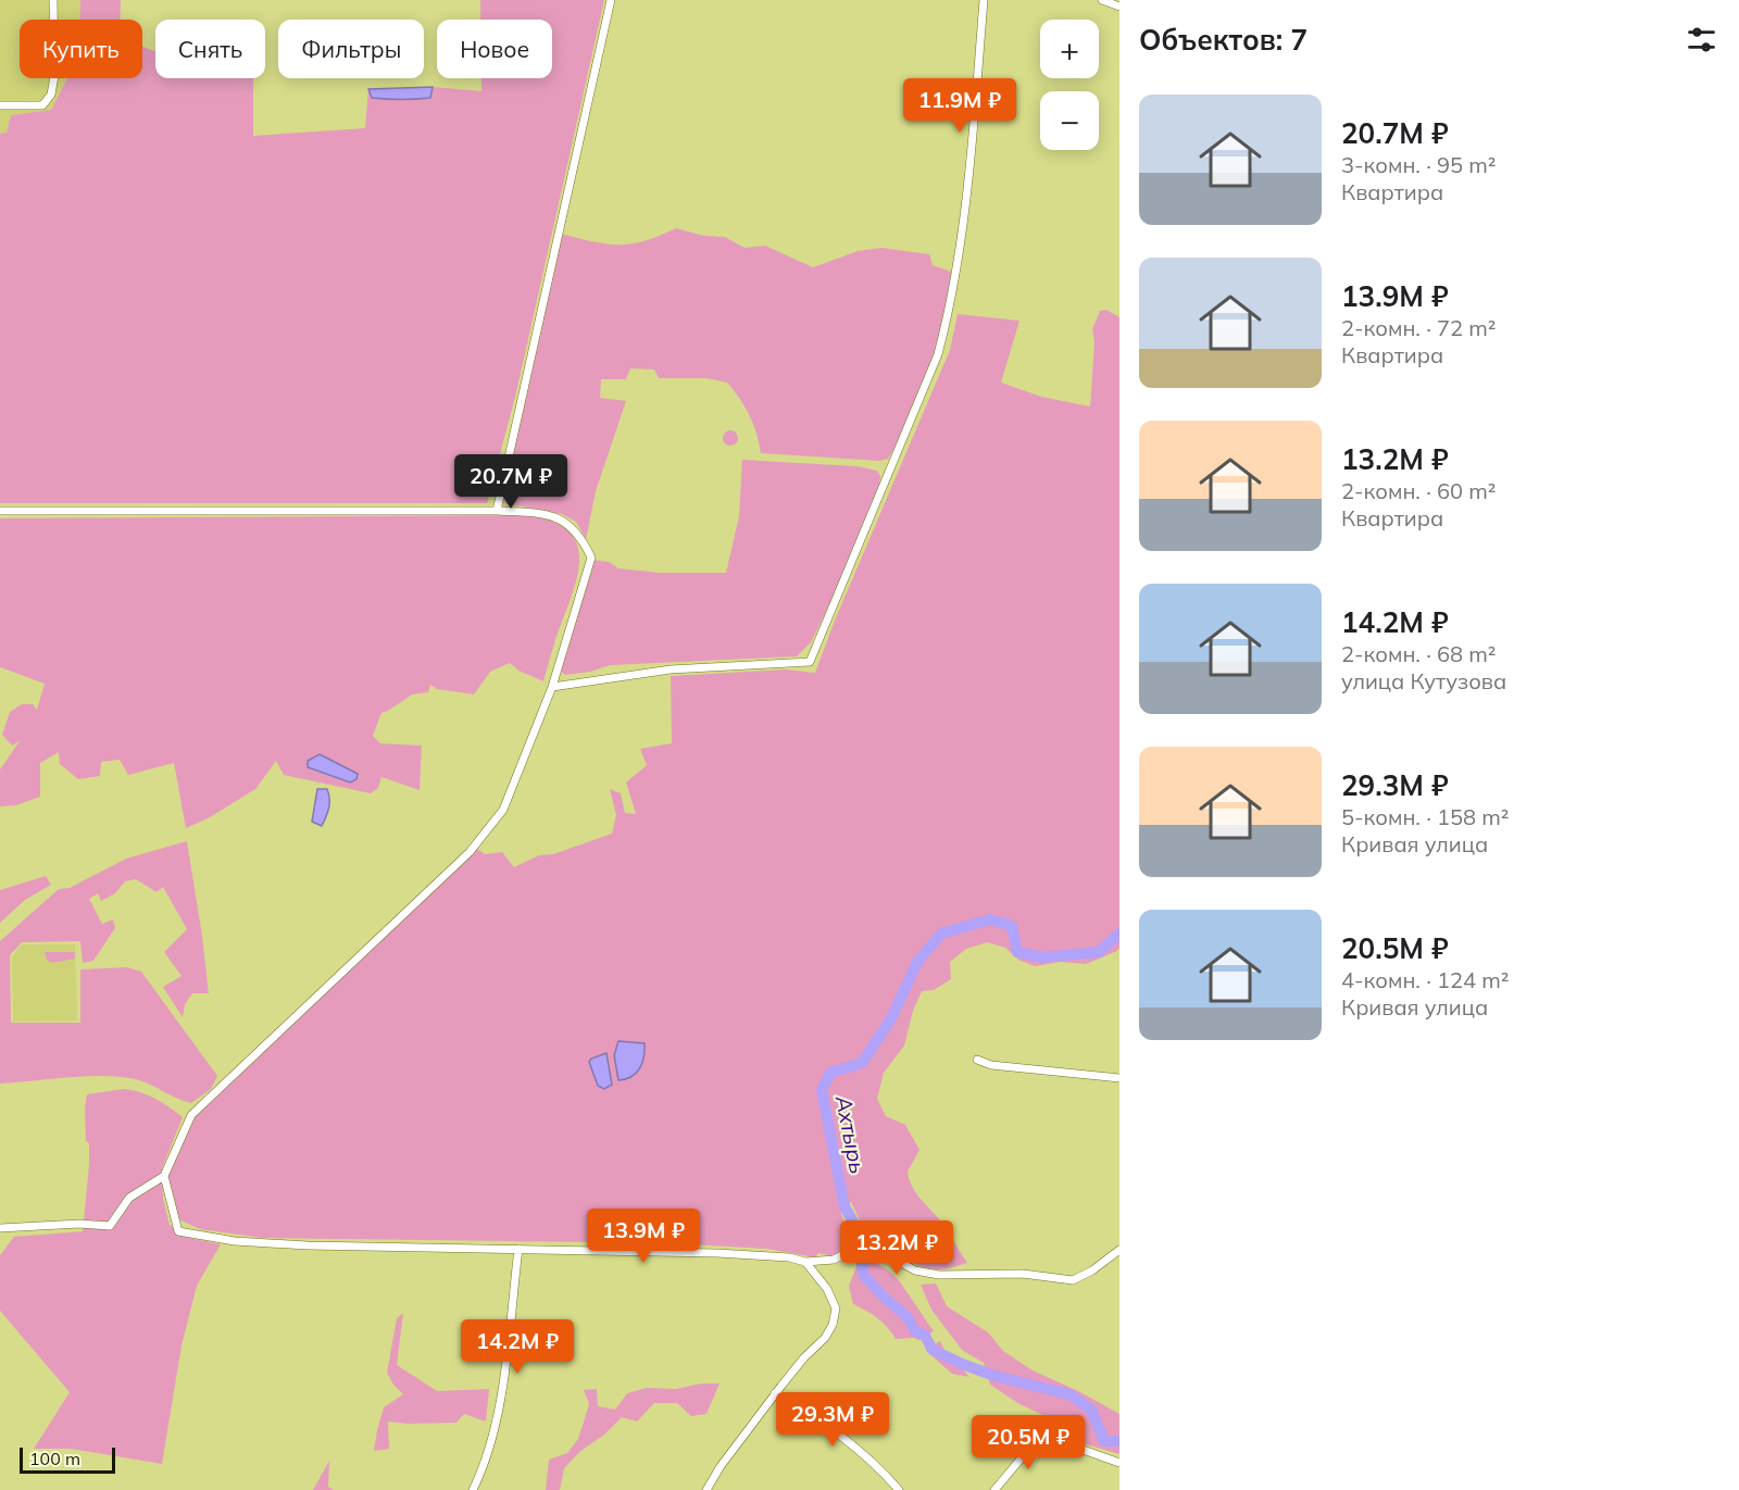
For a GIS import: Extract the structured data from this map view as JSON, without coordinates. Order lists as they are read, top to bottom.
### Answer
{
  "water": ["Ахтырь"],
  "scale_bar": "100 m",
  "page": {
    "heading": "Объектов: 7",
    "map_buttons": ["+", "−"],
    "chip": [
      "Купить",
      "Снять",
      "Фильтры",
      "Новое"
    ],
    "price": [
      "11.9M ₽",
      "20.7M ₽",
      "13.9M ₽",
      "13.2M ₽",
      "14.2M ₽",
      "29.3M ₽",
      "20.5M ₽"
    ],
    "list": [
      {
        "name": "20.7M ₽",
        "note": "3-комн. · 95 m² · Квартира"
      },
      {
        "name": "13.9M ₽",
        "note": "2-комн. · 72 m² · Квартира"
      },
      {
        "name": "13.2M ₽",
        "note": "2-комн. · 60 m² · Квартира"
      },
      {
        "name": "14.2M ₽",
        "note": "2-комн. · 68 m² · улица Кутузова"
      },
      {
        "name": "29.3M ₽",
        "note": "5-комн. · 158 m² · Кривая улица"
      },
      {
        "name": "20.5M ₽",
        "note": "4-комн. · 124 m² · Кривая улица"
      }
    ],
    "scale": "100 m"
  }
}
